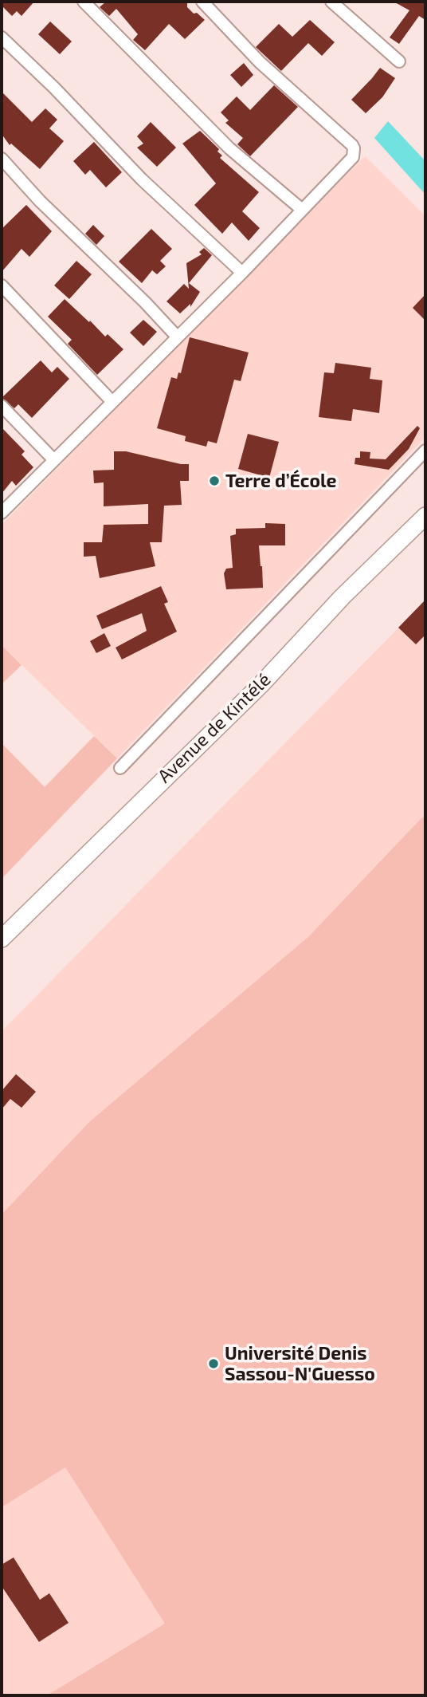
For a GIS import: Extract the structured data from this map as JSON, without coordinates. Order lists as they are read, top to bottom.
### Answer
{
  "streets": {
    "main road": ["Avenue de Kintélé"]
  },
  "places": ["Terre d’École", "Université Denis Sassou-N'Guesso"]
}
